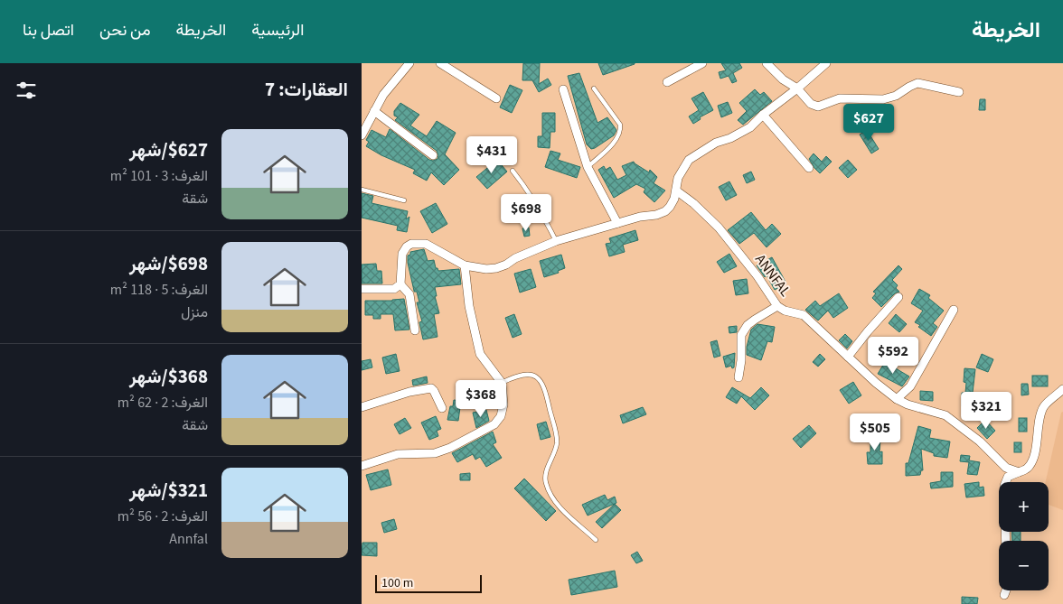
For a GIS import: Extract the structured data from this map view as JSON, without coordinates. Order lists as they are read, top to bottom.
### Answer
{
  "streets": {
    "street": ["ANNFAL"]
  },
  "scale_bar": "100 m",
  "page": {
    "header": "الخريطة",
    "nav": [
      "الرئيسية",
      "الخريطة",
      "من نحن",
      "اتصل بنا"
    ],
    "heading": "العقارات: 7",
    "price": [
      "$627",
      "$431",
      "$698",
      "$592",
      "$368",
      "$321",
      "$505"
    ],
    "list": [
      {
        "name": "$627/شهر",
        "note": "الغرف: 3 · 101 m² · شقة"
      },
      {
        "name": "$698/شهر",
        "note": "الغرف: 5 · 118 m² · منزل"
      },
      {
        "name": "$368/شهر",
        "note": "الغرف: 2 · 62 m² · شقة"
      },
      {
        "name": "$321/شهر",
        "note": "الغرف: 2 · 56 m² · Annfal"
      }
    ],
    "map_buttons": ["+", "−"],
    "scale": "100 m"
  }
}
